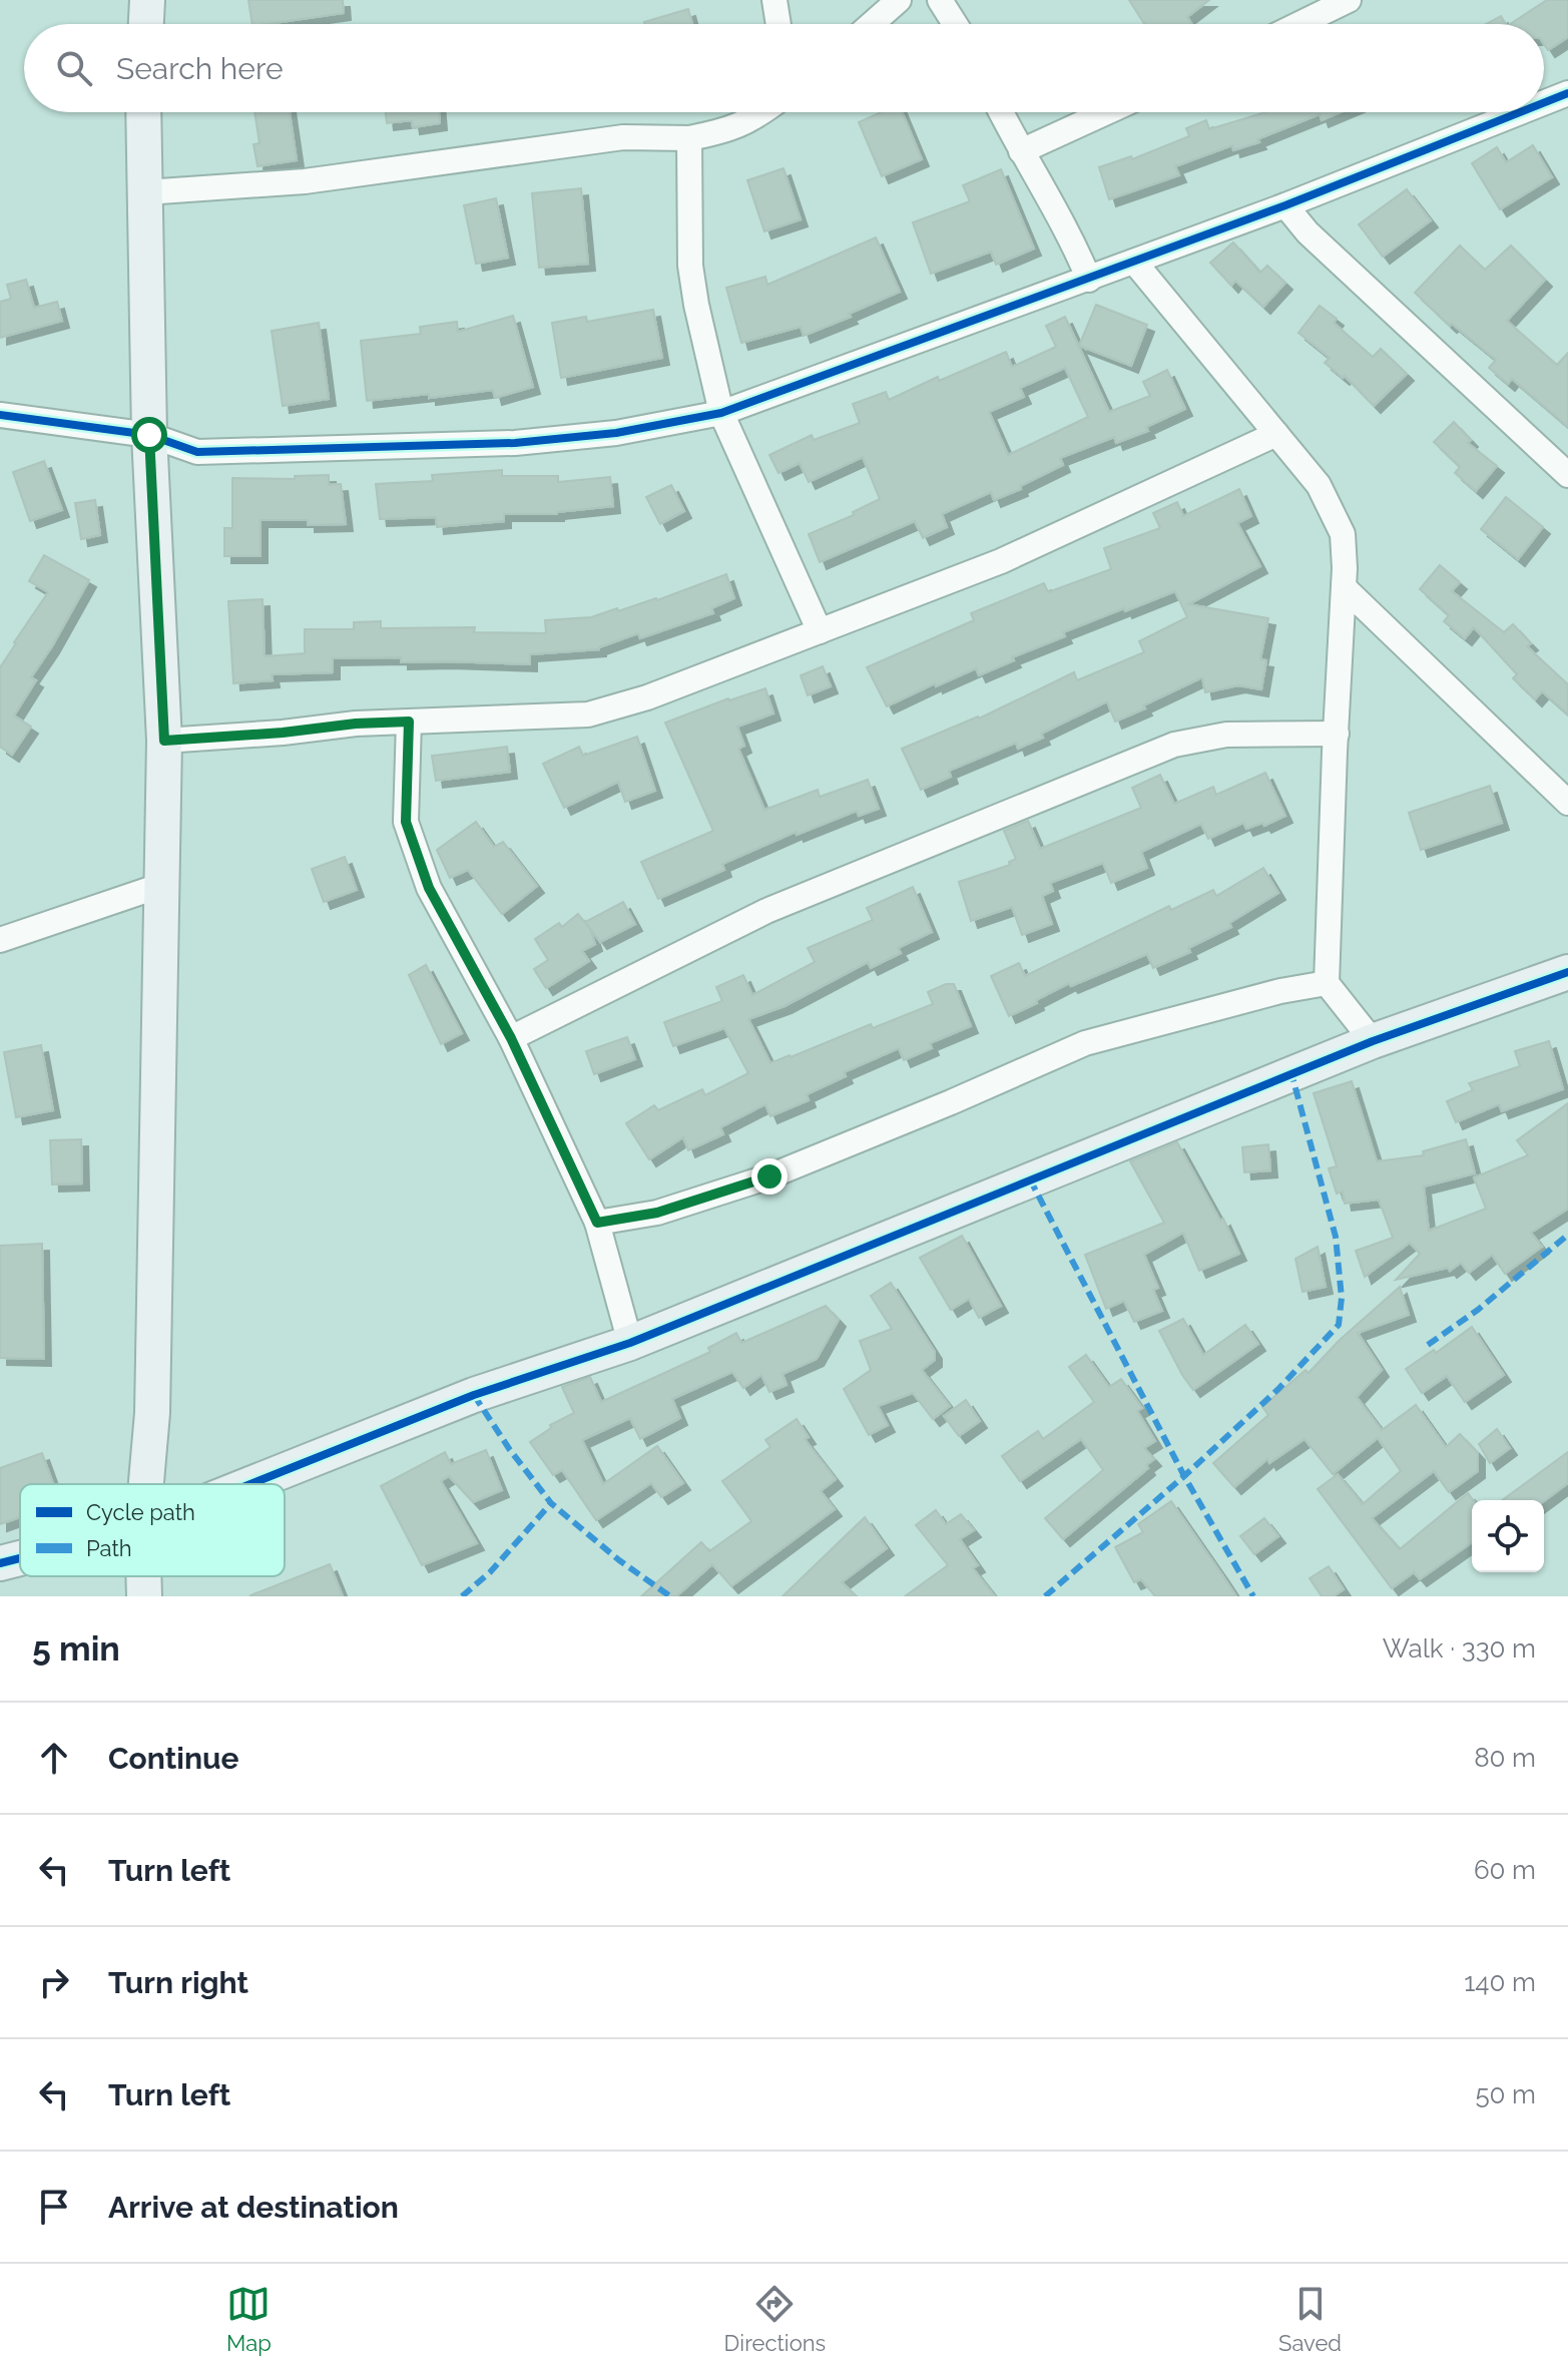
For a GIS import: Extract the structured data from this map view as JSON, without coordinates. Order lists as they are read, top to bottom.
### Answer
{
  "legend": ["Cycle path", "Path"],
  "page": {
    "search": "Search here",
    "heading": ["5 min", "Walk · 330 m"],
    "list": [
      ["Continue", "80 m"],
      ["Turn left", "60 m"],
      ["Turn right", "140 m"],
      ["Turn left", "50 m"],
      "Arrive at destination"
    ],
    "nav": ["Map", "Directions", "Saved"]
  }
}
